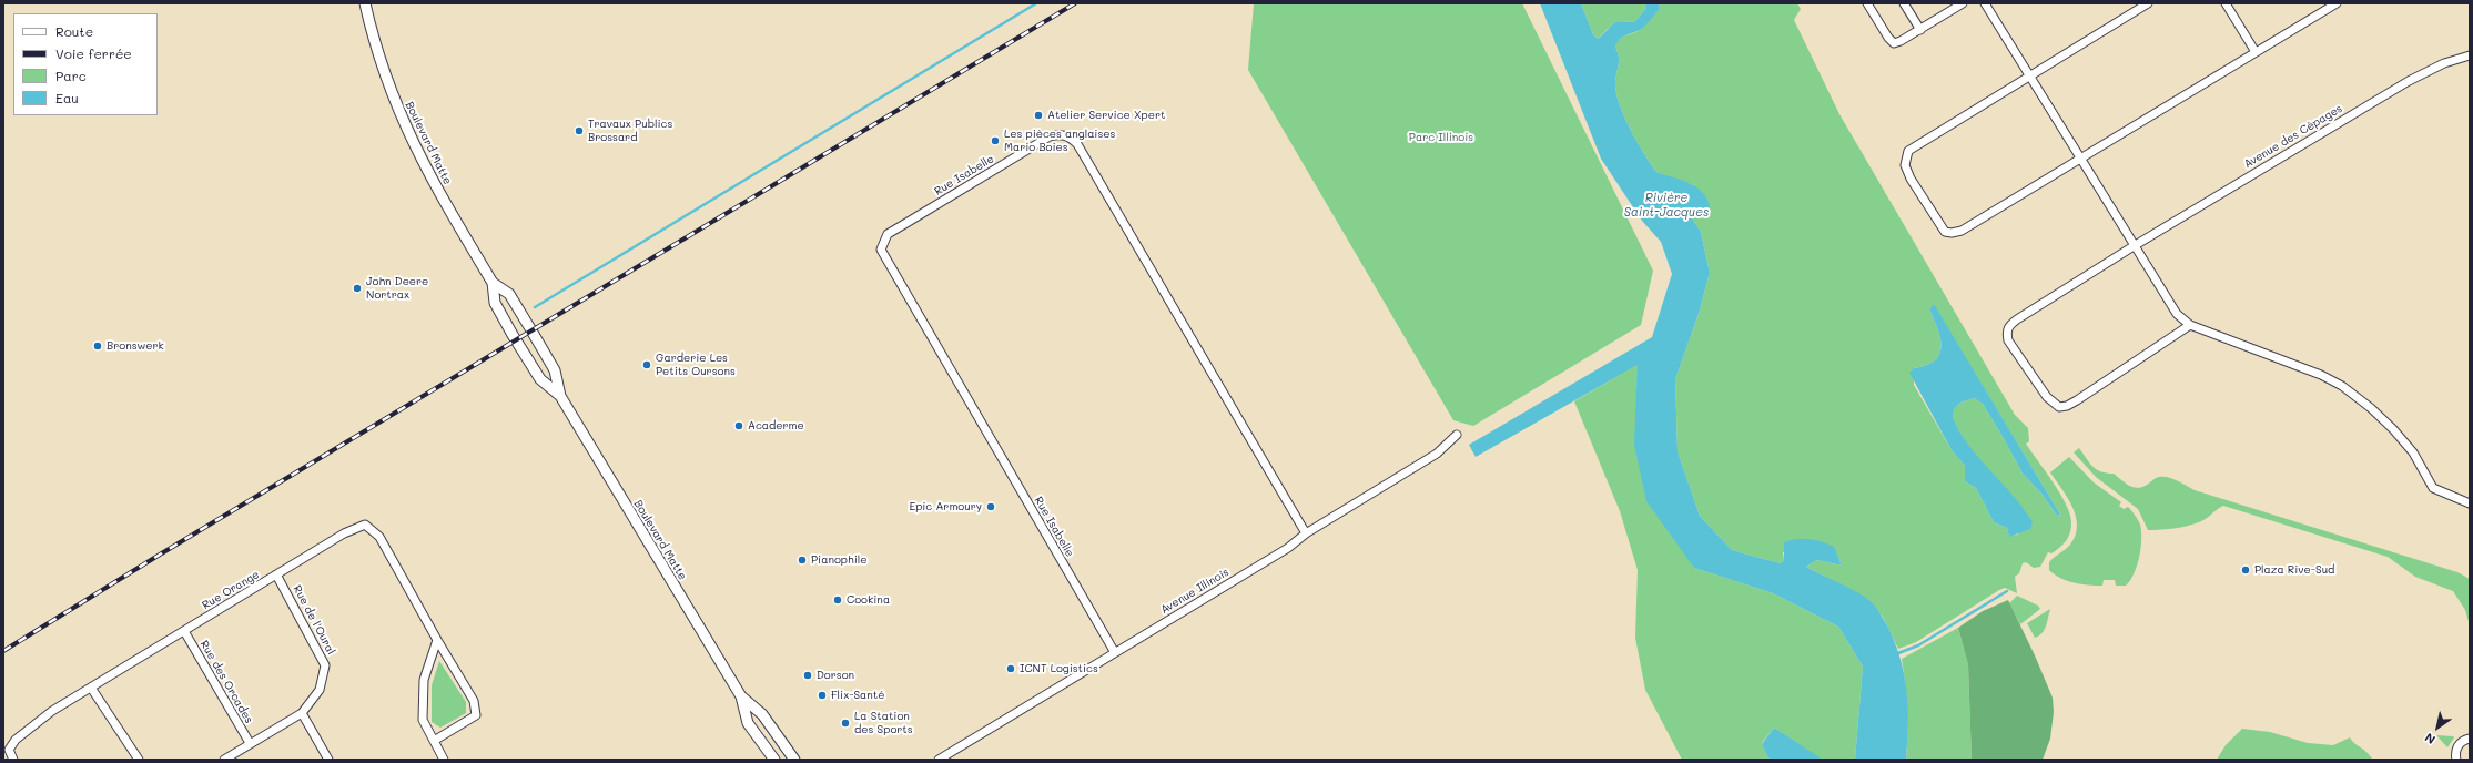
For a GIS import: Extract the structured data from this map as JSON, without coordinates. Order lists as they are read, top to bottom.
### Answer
{
  "streets": {
    "main road": ["Boulevard Matte"],
    "street": [
      "Avenue des Cépages",
      "Rue Isabelle",
      "Rue Orange",
      "Avenue Illinois",
      "Rue de l'Oural",
      "Rue des Orcades"
    ]
  },
  "crossings": [
    ["Rue Isabelle", "Avenue Illinois"],
    ["Rue Orange", "Rue de l'Oural"],
    ["Rue Orange", "Rue des Orcades"],
    ["Rue de l'Oural", "Rue des Orcades"]
  ],
  "water": ["Rivière Saint-Jacques"],
  "parks": ["Parc Illinois"],
  "places": [
    "Atelier Service Xpert",
    "Travaux Publics Brossard",
    "Les pièces anglaises Mario Boies",
    "John Deere Nortrax",
    "Bronswerk",
    "Garderie Les Petits Oursons",
    "Acaderme",
    "Epic Armoury",
    "Pianophile",
    "Plaza Rive-Sud",
    "Cookina",
    "ICNT Logistics",
    "Dorson",
    "Flix-Santé",
    "La Station des Sports"
  ],
  "legend": [
    "Route",
    "Voie ferrée",
    "Parc",
    "Eau"
  ],
  "north": "bottom left"
}
